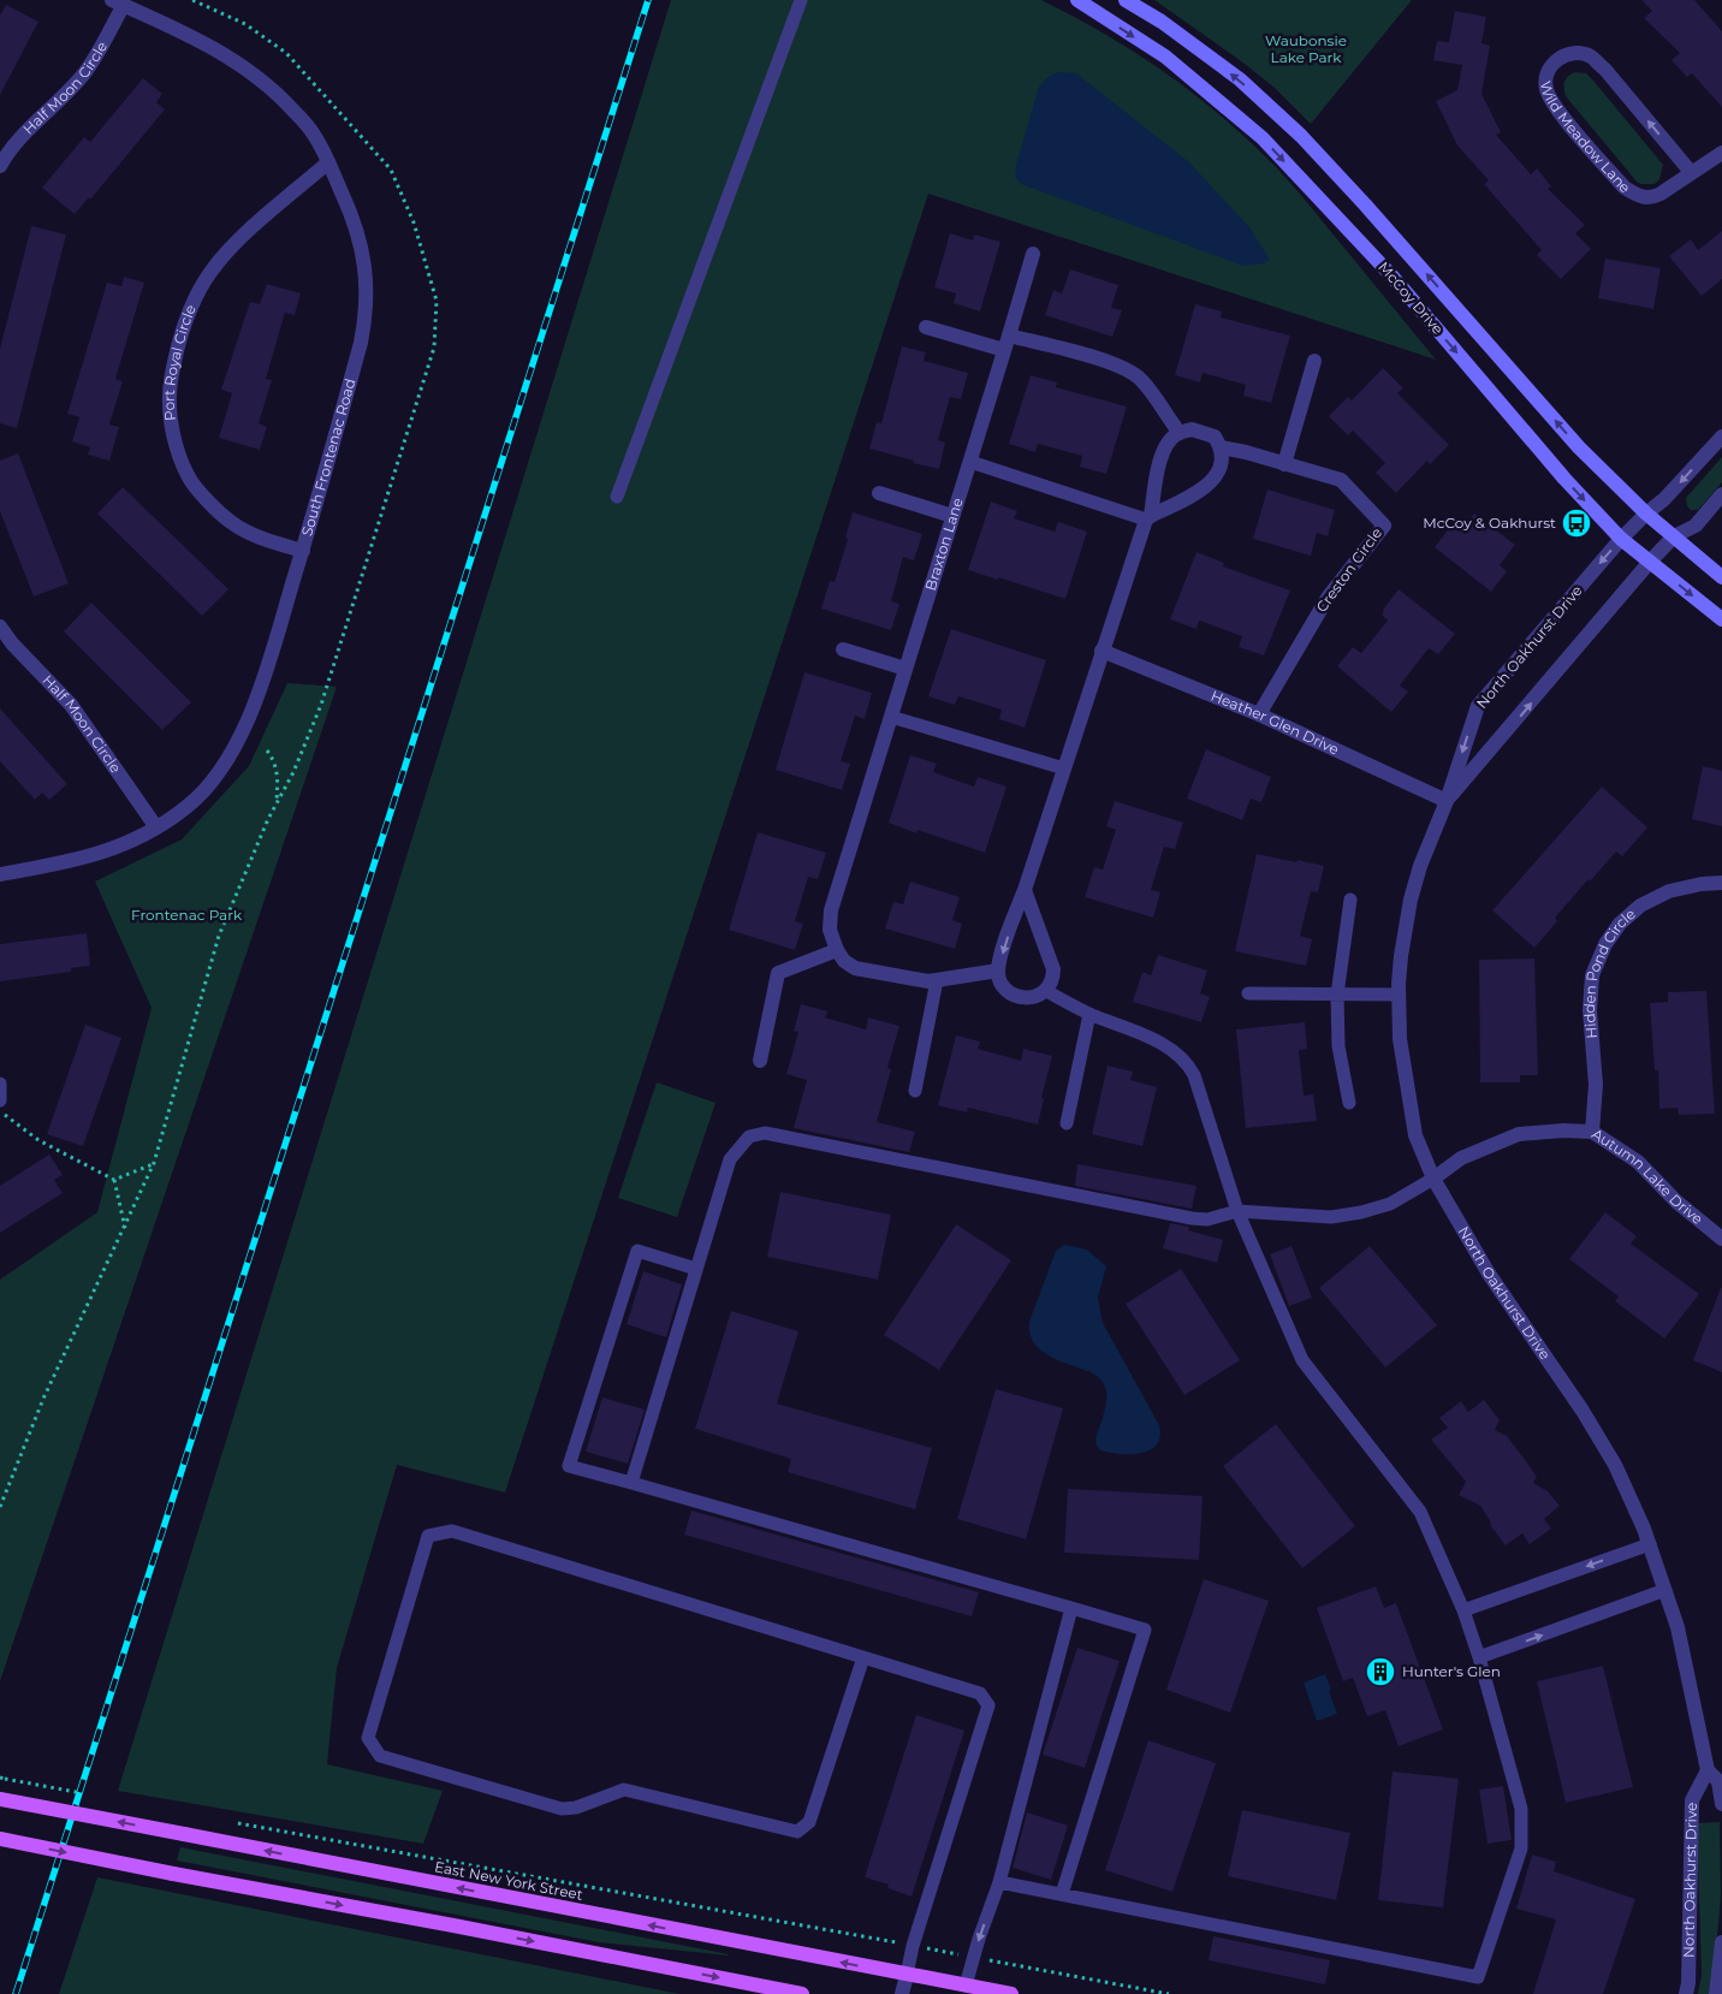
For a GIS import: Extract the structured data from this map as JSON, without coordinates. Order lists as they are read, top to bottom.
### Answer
{
  "streets": {
    "main road": ["East New York Street"],
    "street": [
      "Half Moon Circle",
      "Wild Meadow Lane",
      "McCoy Drive",
      "Port Royal Circle",
      "South Frontenac Road",
      "Braxton Lane",
      "Creston Circle",
      "North Oakhurst Drive",
      "Heather Glen Drive",
      "Hidden Pond Circle",
      "Autumn Lake Drive"
    ]
  },
  "crossings": [
    ["Half Moon Circle", "South Frontenac Road"],
    ["McCoy Drive", "North Oakhurst Drive"],
    ["Port Royal Circle", "South Frontenac Road"],
    ["Creston Circle", "Heather Glen Drive"],
    ["North Oakhurst Drive", "Heather Glen Drive"],
    ["North Oakhurst Drive", "Autumn Lake Drive"],
    ["Hidden Pond Circle", "Autumn Lake Drive"]
  ],
  "parks": ["Waubonsie Lake Park", "Frontenac Park"],
  "places": {
    "bus stop": ["McCoy & Oakhurst"],
    "building": ["Hunter's Glen"]
  }
}
